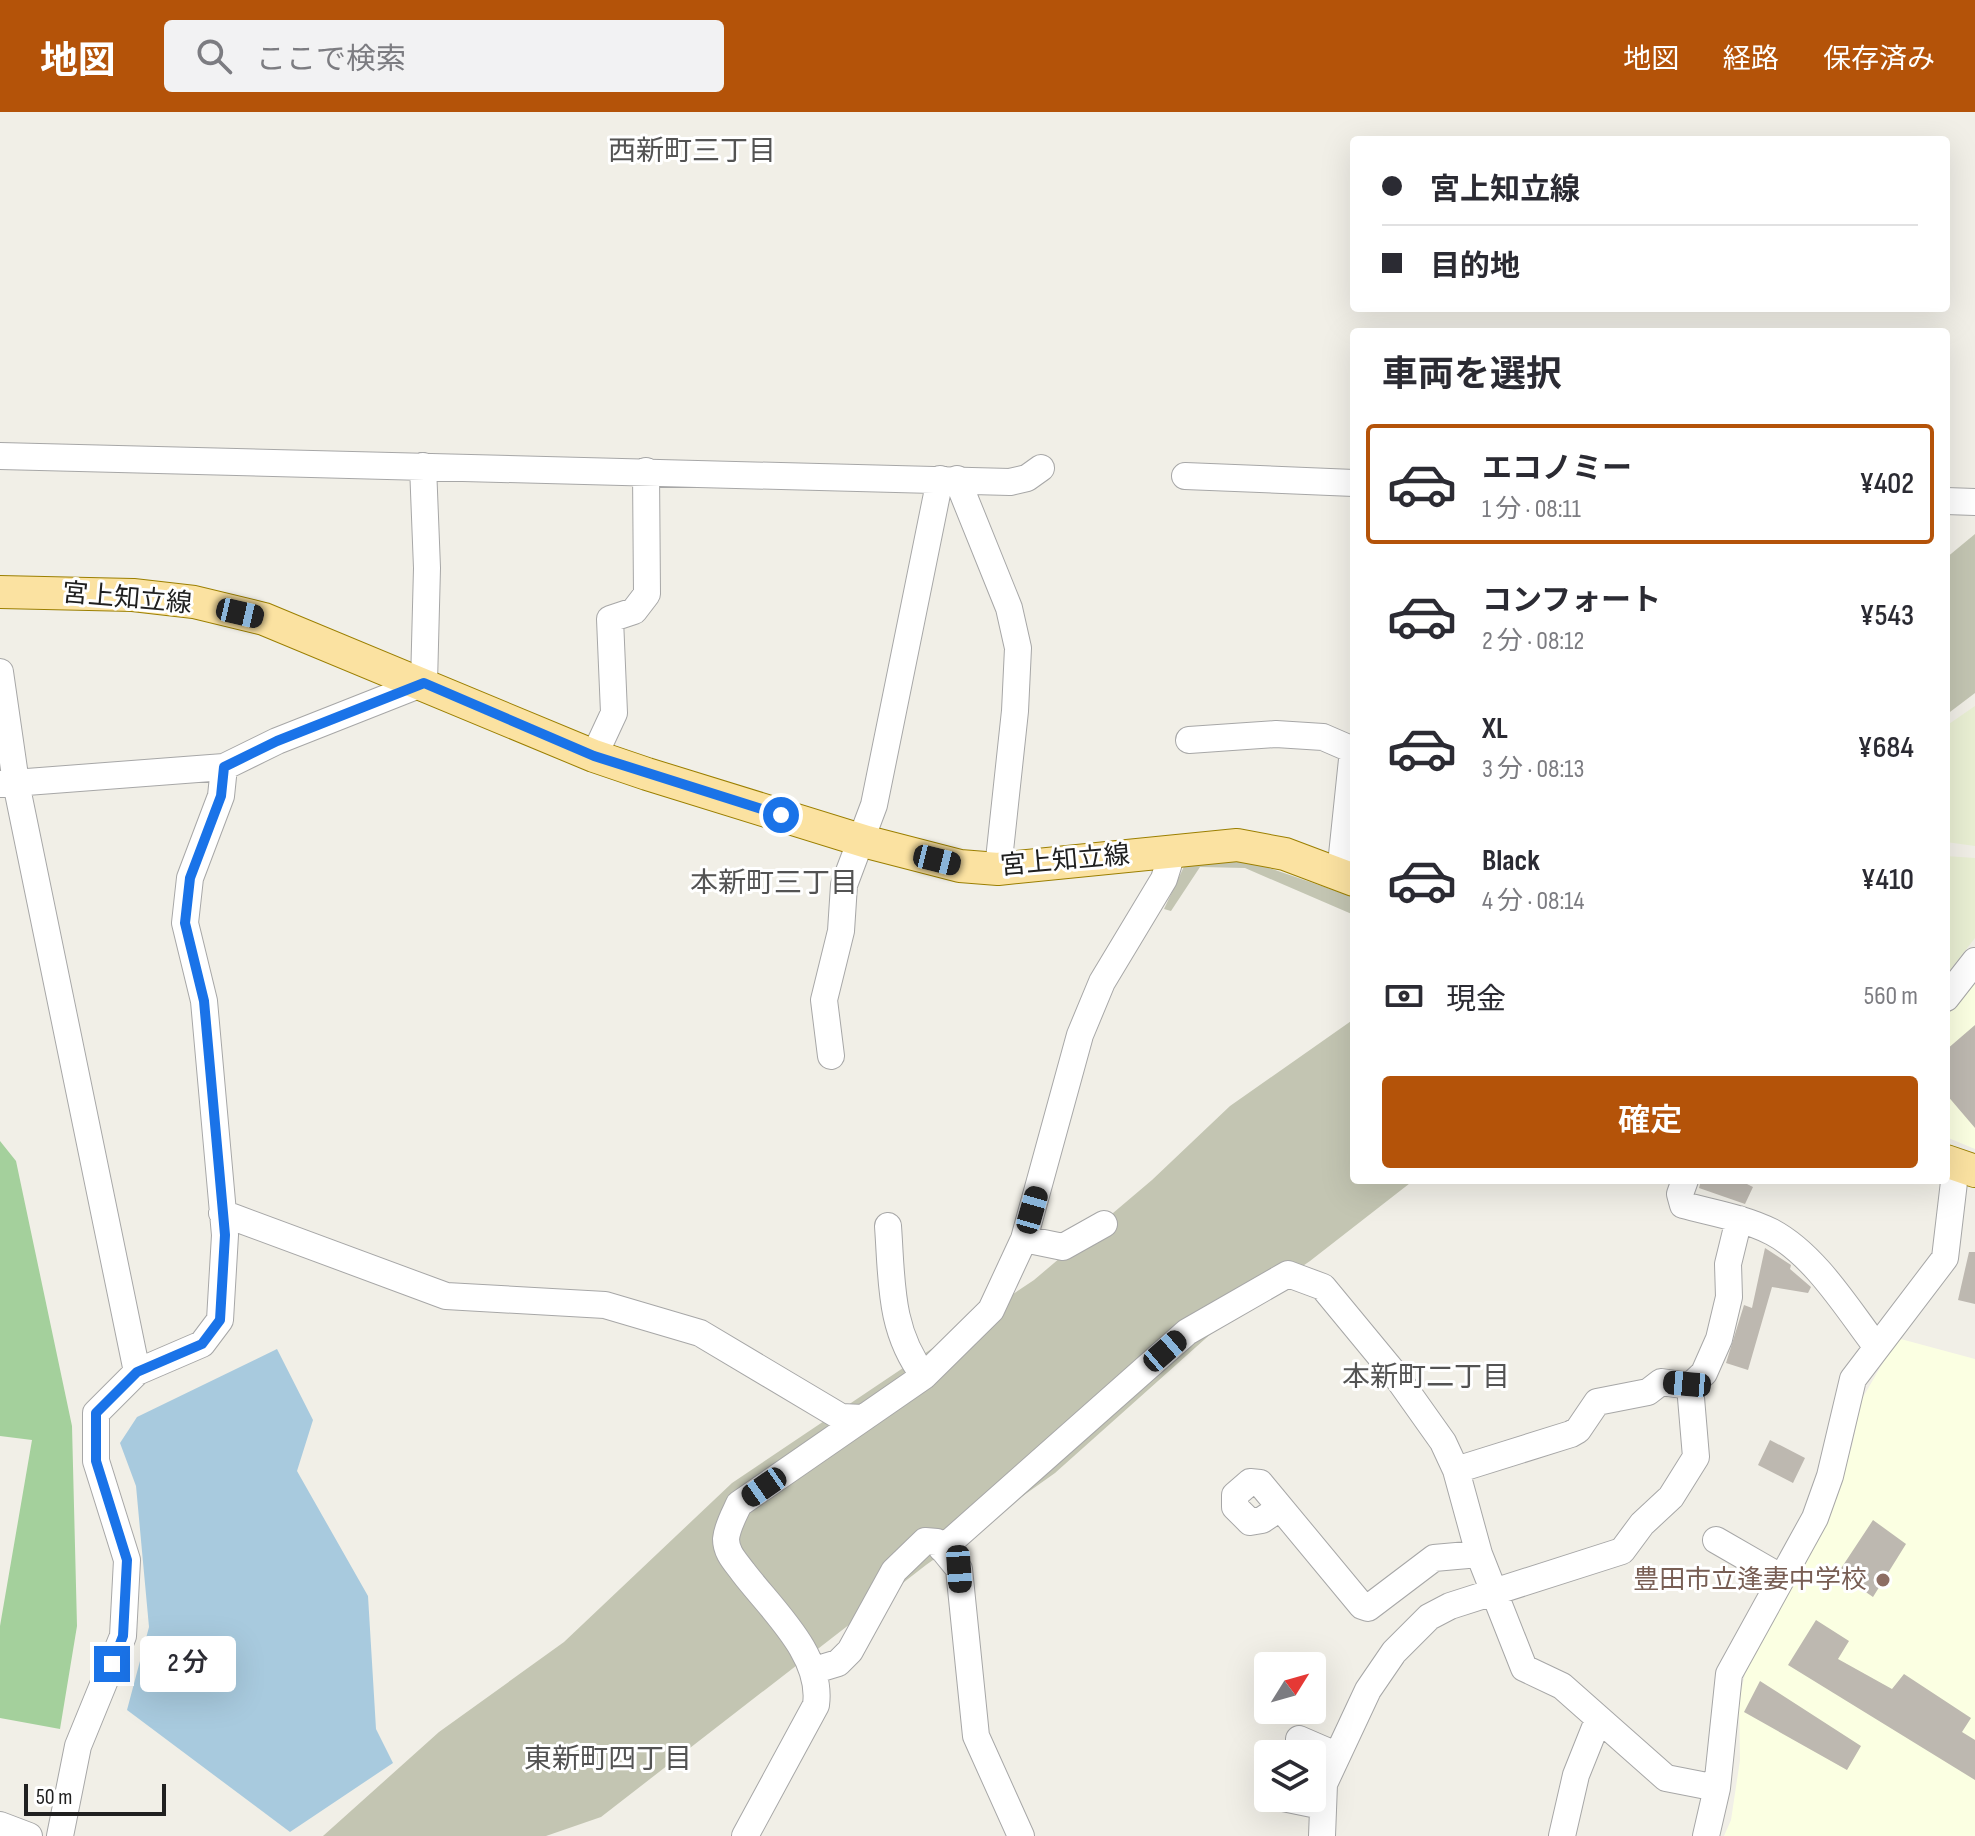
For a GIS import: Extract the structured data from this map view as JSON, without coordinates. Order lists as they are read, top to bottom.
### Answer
{
  "streets": {
    "main road": ["宮上知立線"]
  },
  "districts": [
    "西新町三丁目",
    "本新町三丁目",
    "本新町二丁目",
    "東新町四丁目"
  ],
  "places": ["豊田市立逢妻中学校"],
  "scale_bar": "50 m",
  "north": "top right",
  "page": {
    "header": "地図",
    "search": "ここで検索",
    "nav": ["地図", "経路", "保存済み"],
    "banner": ["宮上知立線", "目的地"],
    "heading": "車両を選択",
    "list": [
      {
        "name": "エコノミー",
        "note": "1 分 · 08:11",
        "value": "¥402"
      },
      {
        "name": "コンフォート",
        "note": "2 分 · 08:12",
        "value": "¥543"
      },
      {
        "name": "XL",
        "note": "3 分 · 08:13",
        "value": "¥684"
      },
      {
        "name": "Black",
        "note": "4 分 · 08:14",
        "value": "¥410"
      }
    ],
    "pay": ["現金", "560 m"],
    "buttons": "確定",
    "bubble": "2 分",
    "scale": "50 m"
  }
}
